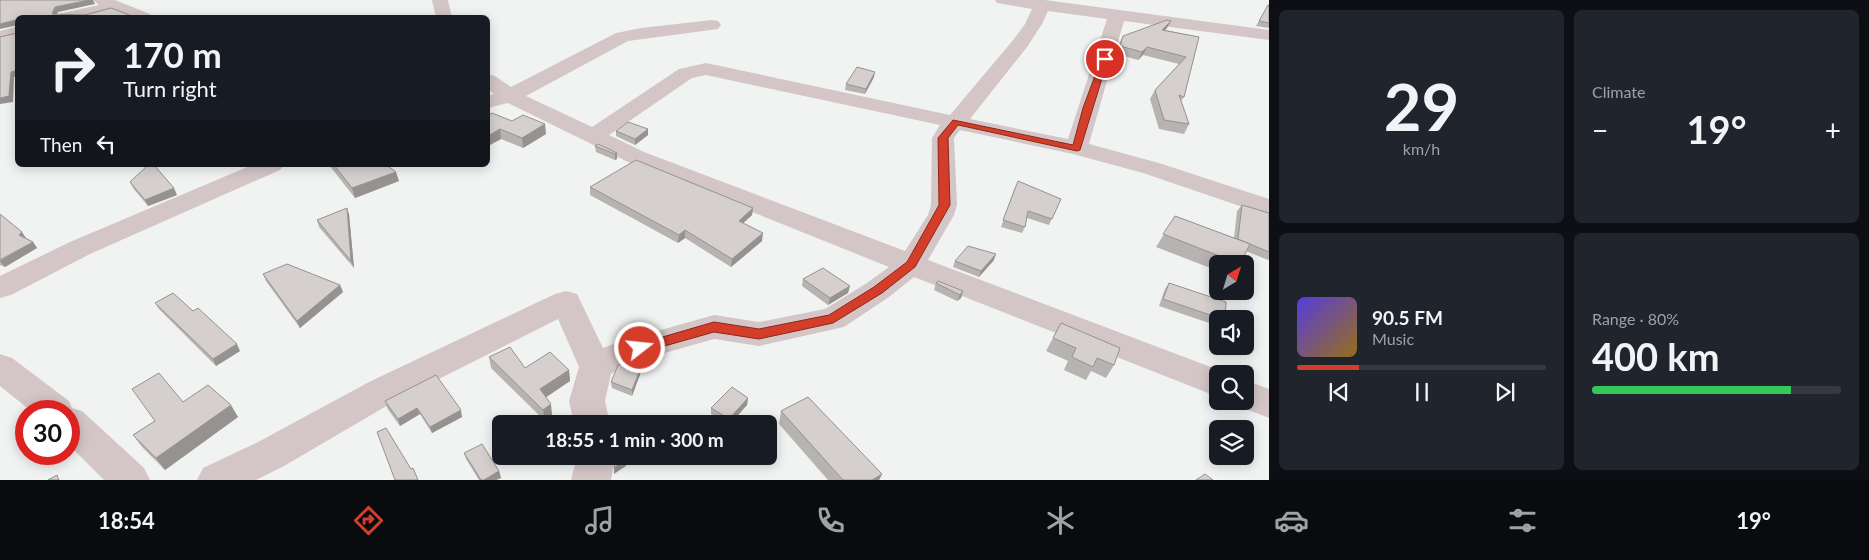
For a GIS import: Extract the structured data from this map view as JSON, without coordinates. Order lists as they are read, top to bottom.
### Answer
{
  "north": "top right",
  "page": {
    "tile": [
      ["29", "km/h"],
      "Climate",
      ["Range · 80%", "400 km"]
    ],
    "turn": ["170 m", "Turn right"],
    "heat": ["−", "19°", "+"],
    "then": "Then",
    "song": ["90.5 FM", "Music"],
    "limit": "30",
    "trip": "18:55 · 1 min · 300 m",
    "tabs": ["18:54", "19°"]
  }
}
